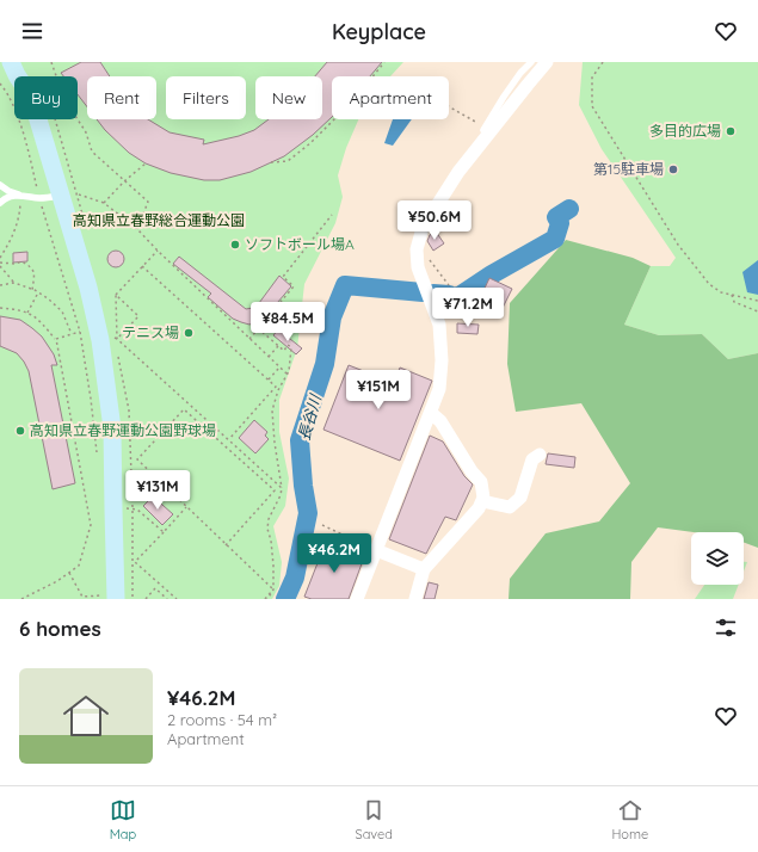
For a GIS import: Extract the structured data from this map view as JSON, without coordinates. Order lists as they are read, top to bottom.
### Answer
{
  "water": ["長谷川"],
  "parks": ["高知県立春野総合運動公園"],
  "places": [
    "多目的広場",
    "第15駐車場",
    "ソフトボール場A",
    "テニス場",
    "高知県立春野運動公園野球場"
  ],
  "page": {
    "header": "Keyplace",
    "chip": [
      "Buy",
      "Rent",
      "Filters",
      "New",
      "Apartment"
    ],
    "price": [
      "¥50.6M",
      "¥71.2M",
      "¥84.5M",
      "¥151M",
      "¥131M",
      "¥46.2M"
    ],
    "heading": "6 homes",
    "list": [
      {
        "name": "¥46.2M",
        "note": "2 rooms · 54 m² · Apartment"
      }
    ],
    "tabs": ["Map", "Saved", "Home"]
  }
}
